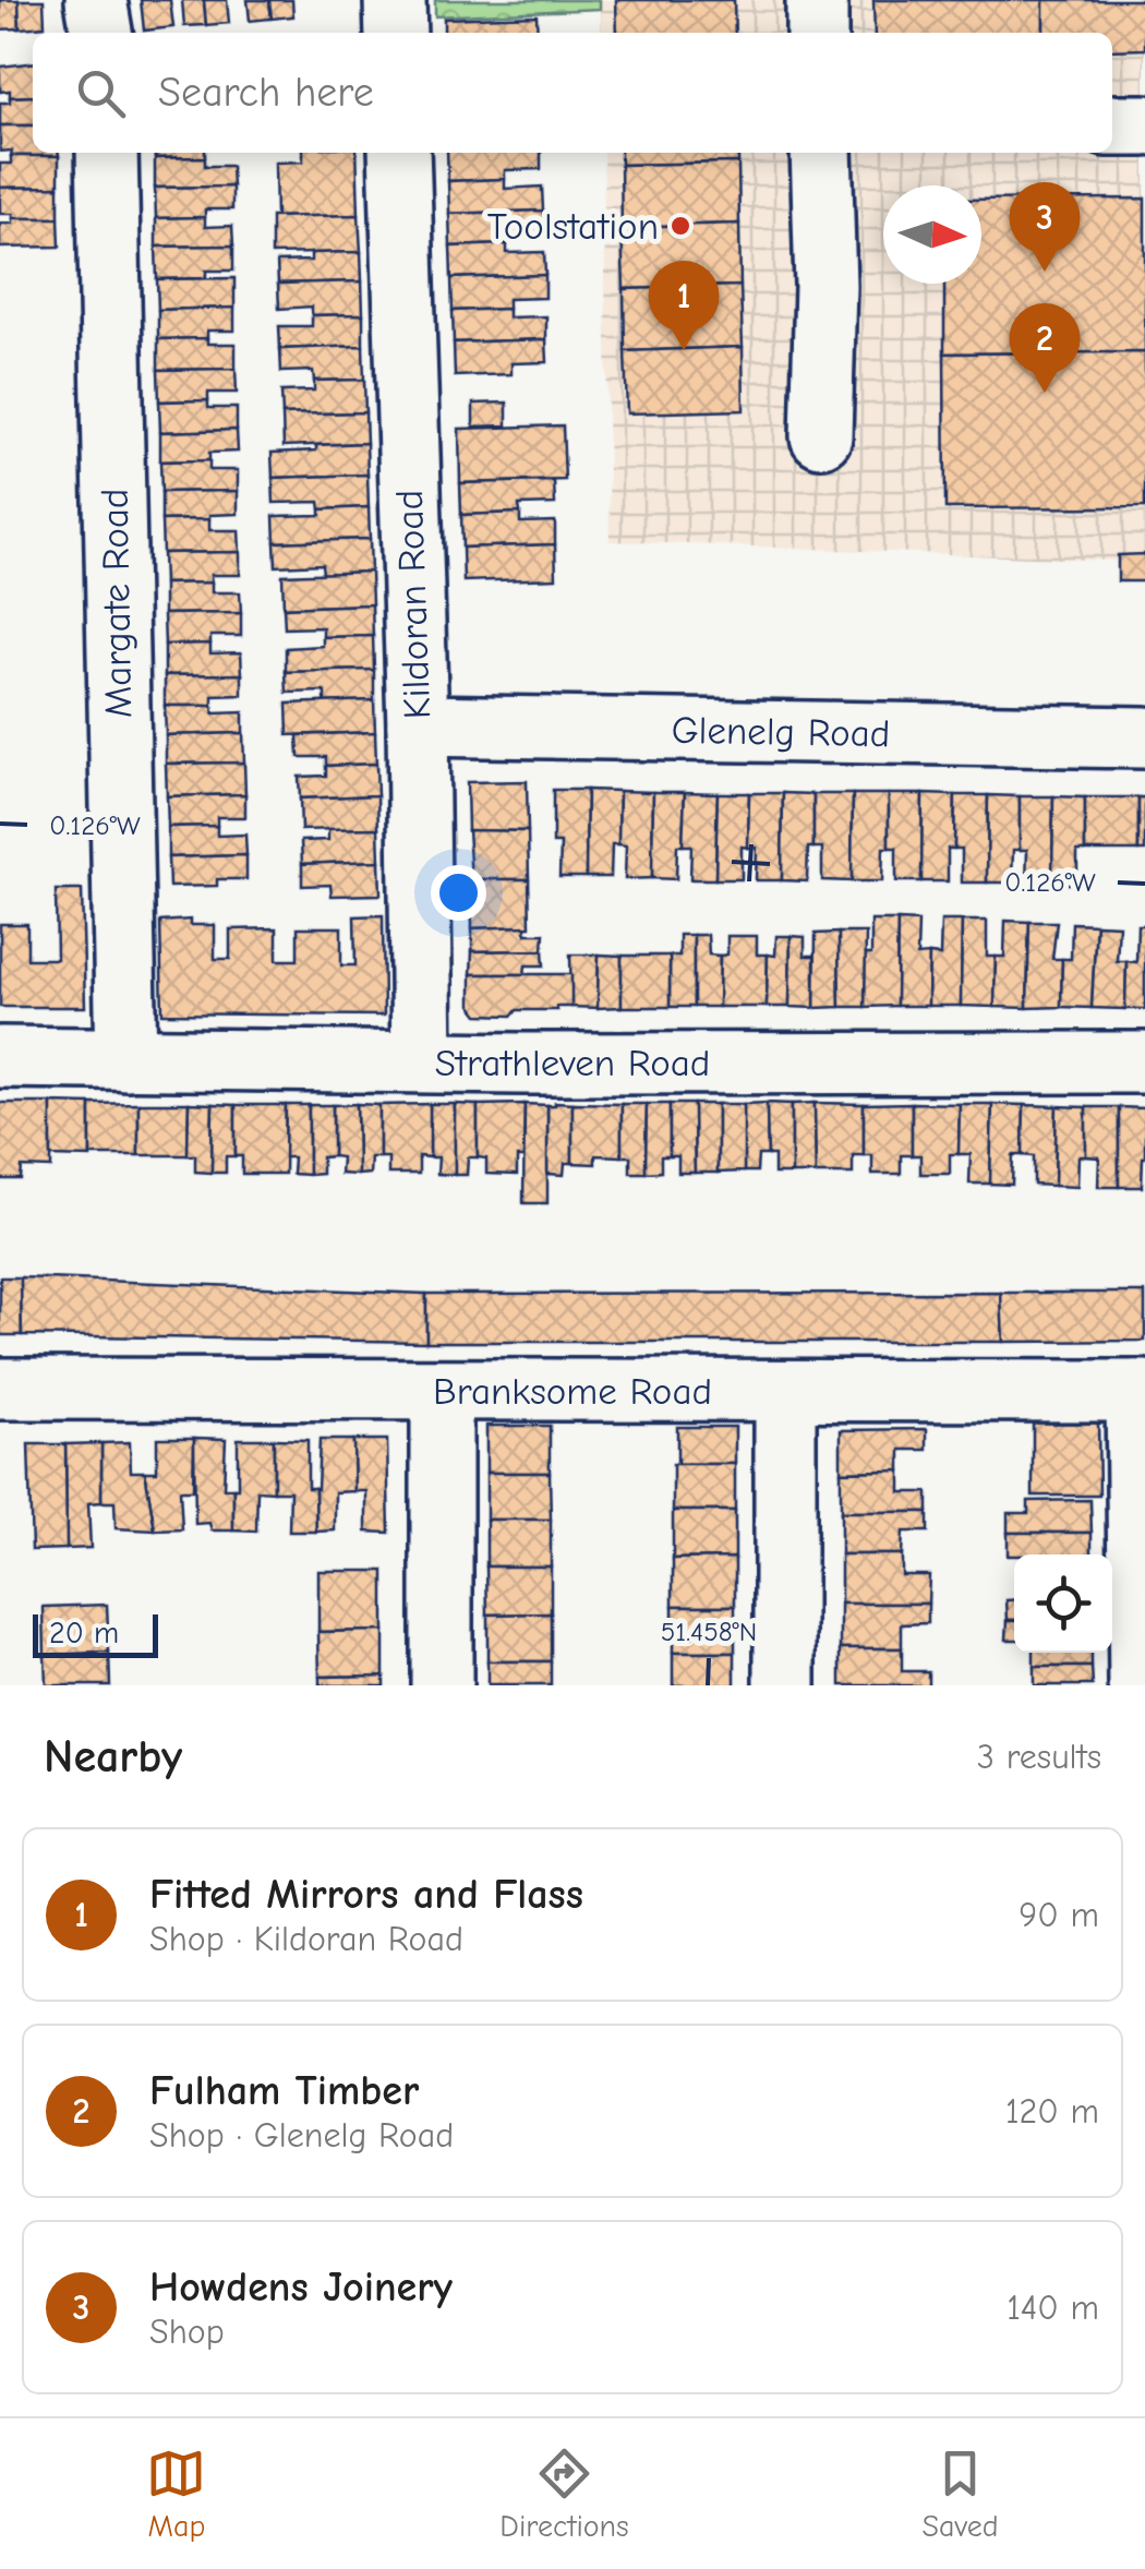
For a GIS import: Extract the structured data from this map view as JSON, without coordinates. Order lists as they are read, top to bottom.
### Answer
{
  "streets": {
    "street": [
      "Margate Road",
      "Kildoran Road",
      "Glenelg Road",
      "Strathleven Road",
      "Branksome Road"
    ]
  },
  "crossings": [
    ["Margate Road", "Strathleven Road"],
    ["Kildoran Road", "Glenelg Road"],
    ["Kildoran Road", "Strathleven Road"]
  ],
  "places": ["Toolstation"],
  "scale_bar": "20 m",
  "north": "right",
  "page": {
    "search": "Search here",
    "pins": ["3", "1", "2"],
    "scale": "20 m",
    "heading": ["Nearby", "3 results"],
    "list": [
      {
        "mark": "1",
        "name": "Fitted Mirrors and Flass",
        "note": "Shop · Kildoran Road",
        "value": "90 m"
      },
      {
        "mark": "2",
        "name": "Fulham Timber",
        "note": "Shop · Glenelg Road",
        "value": "120 m"
      },
      {
        "mark": "3",
        "name": "Howdens Joinery",
        "note": "Shop",
        "value": "140 m"
      }
    ],
    "nav": ["Map", "Directions", "Saved"]
  },
  "coordinates": ["0.126°W", "51.458°N"]
}
